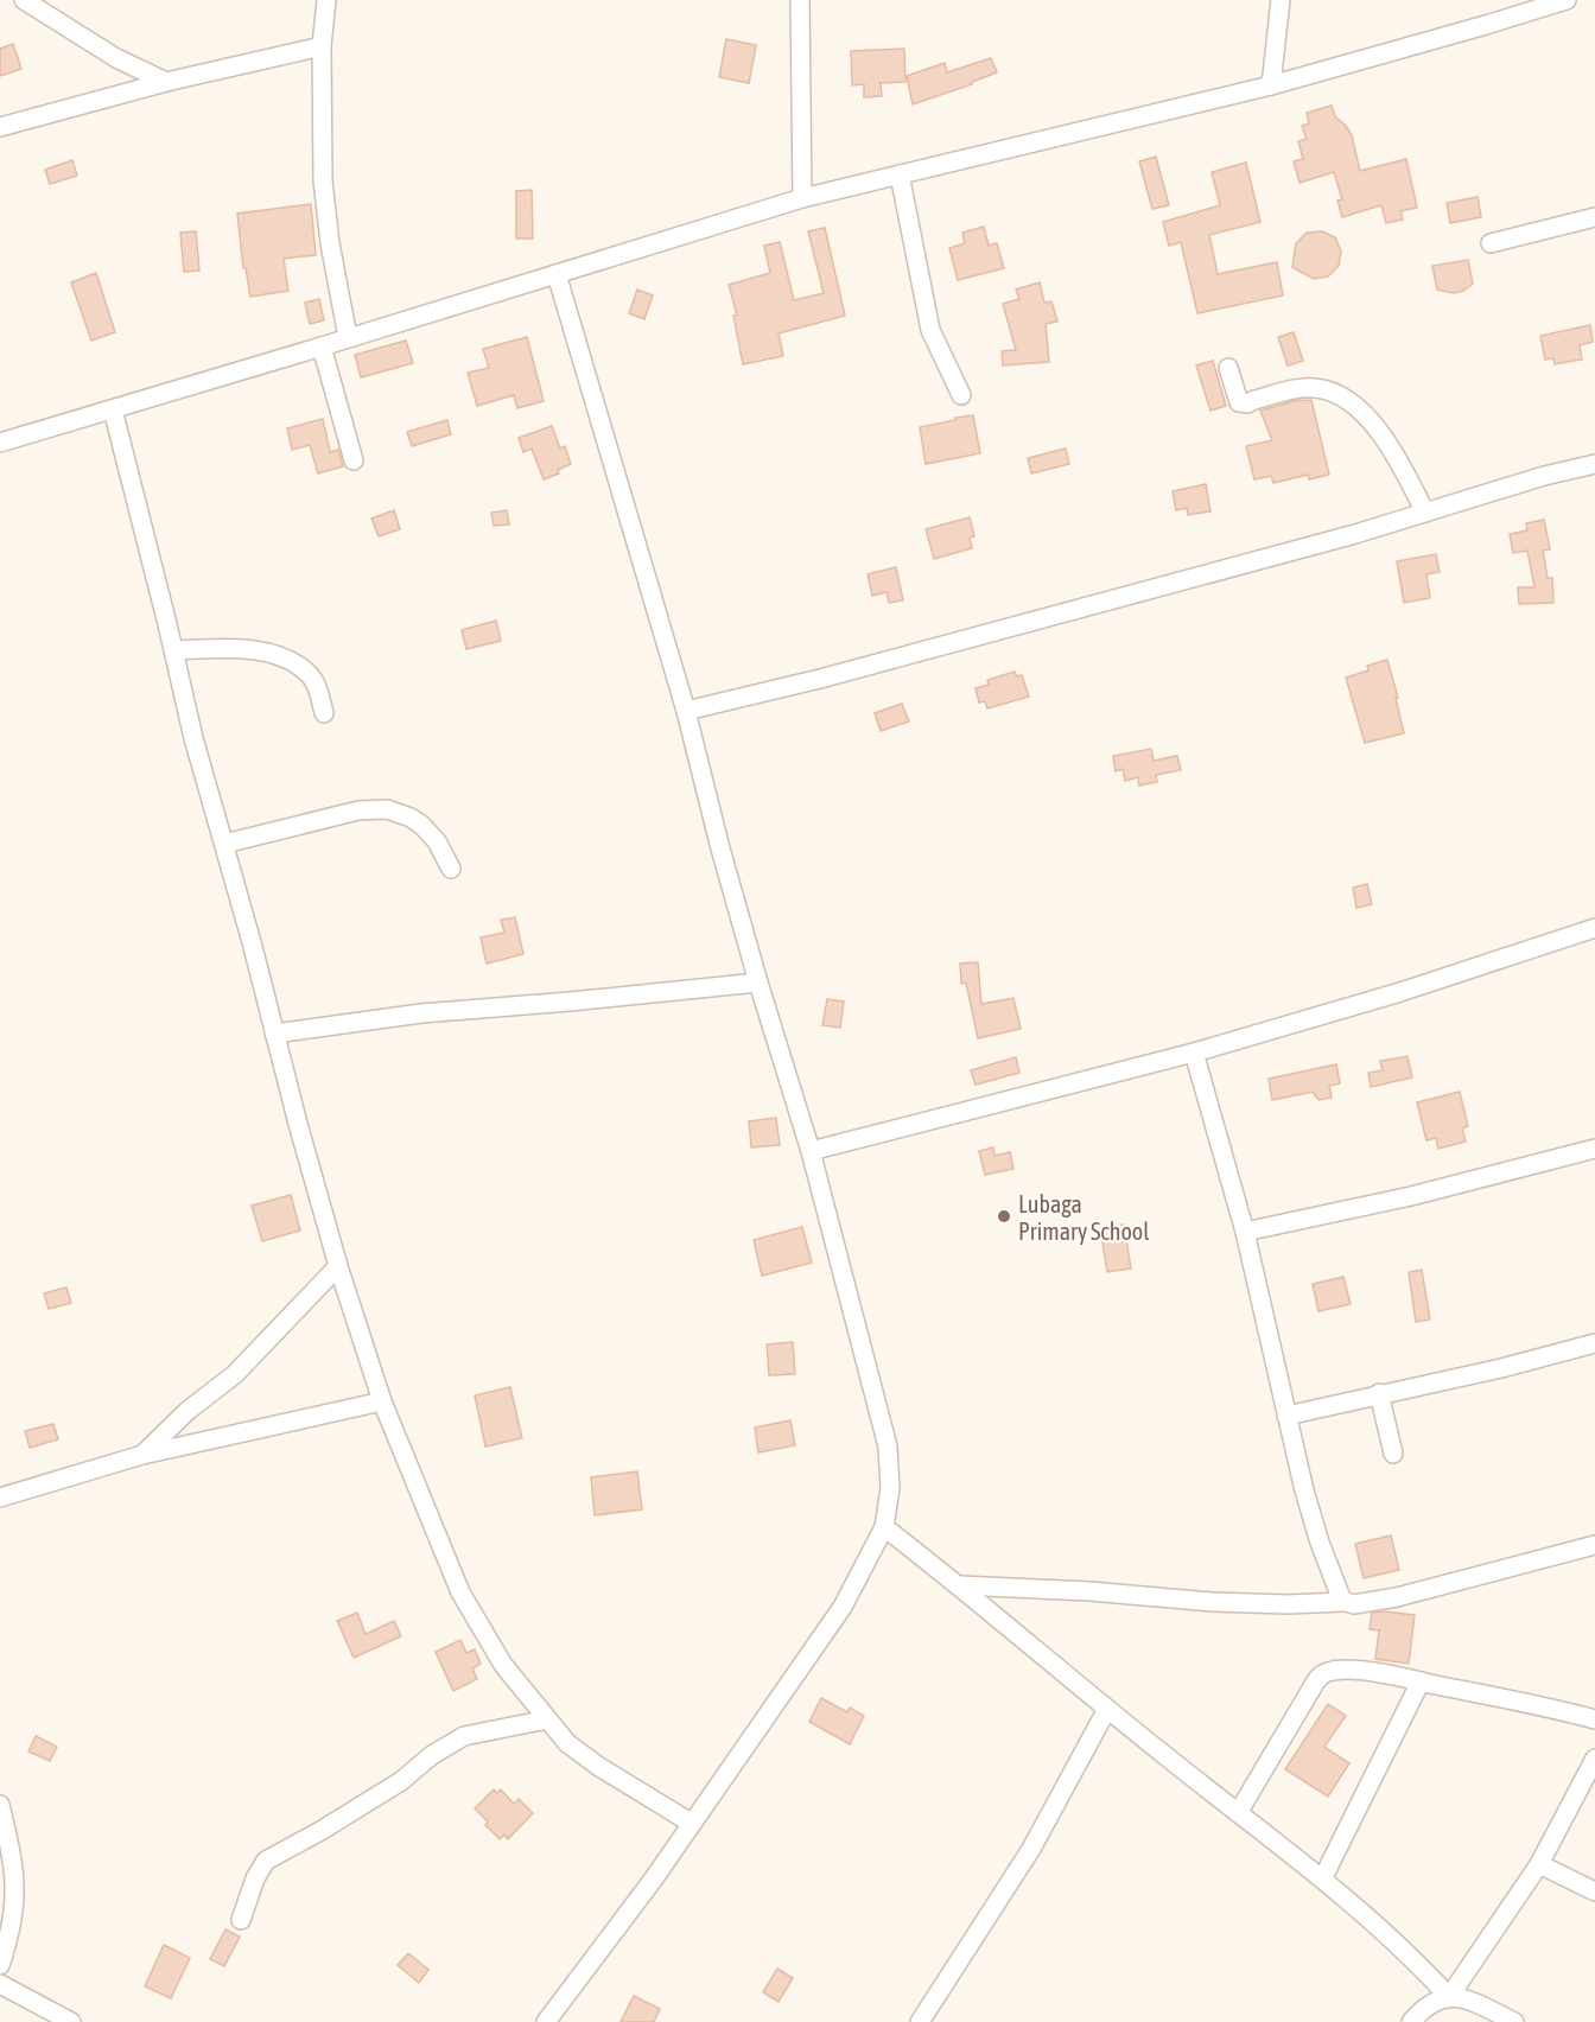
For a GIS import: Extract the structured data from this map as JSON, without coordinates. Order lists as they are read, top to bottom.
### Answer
{
  "places": ["Lubaga Primary School"]
}
